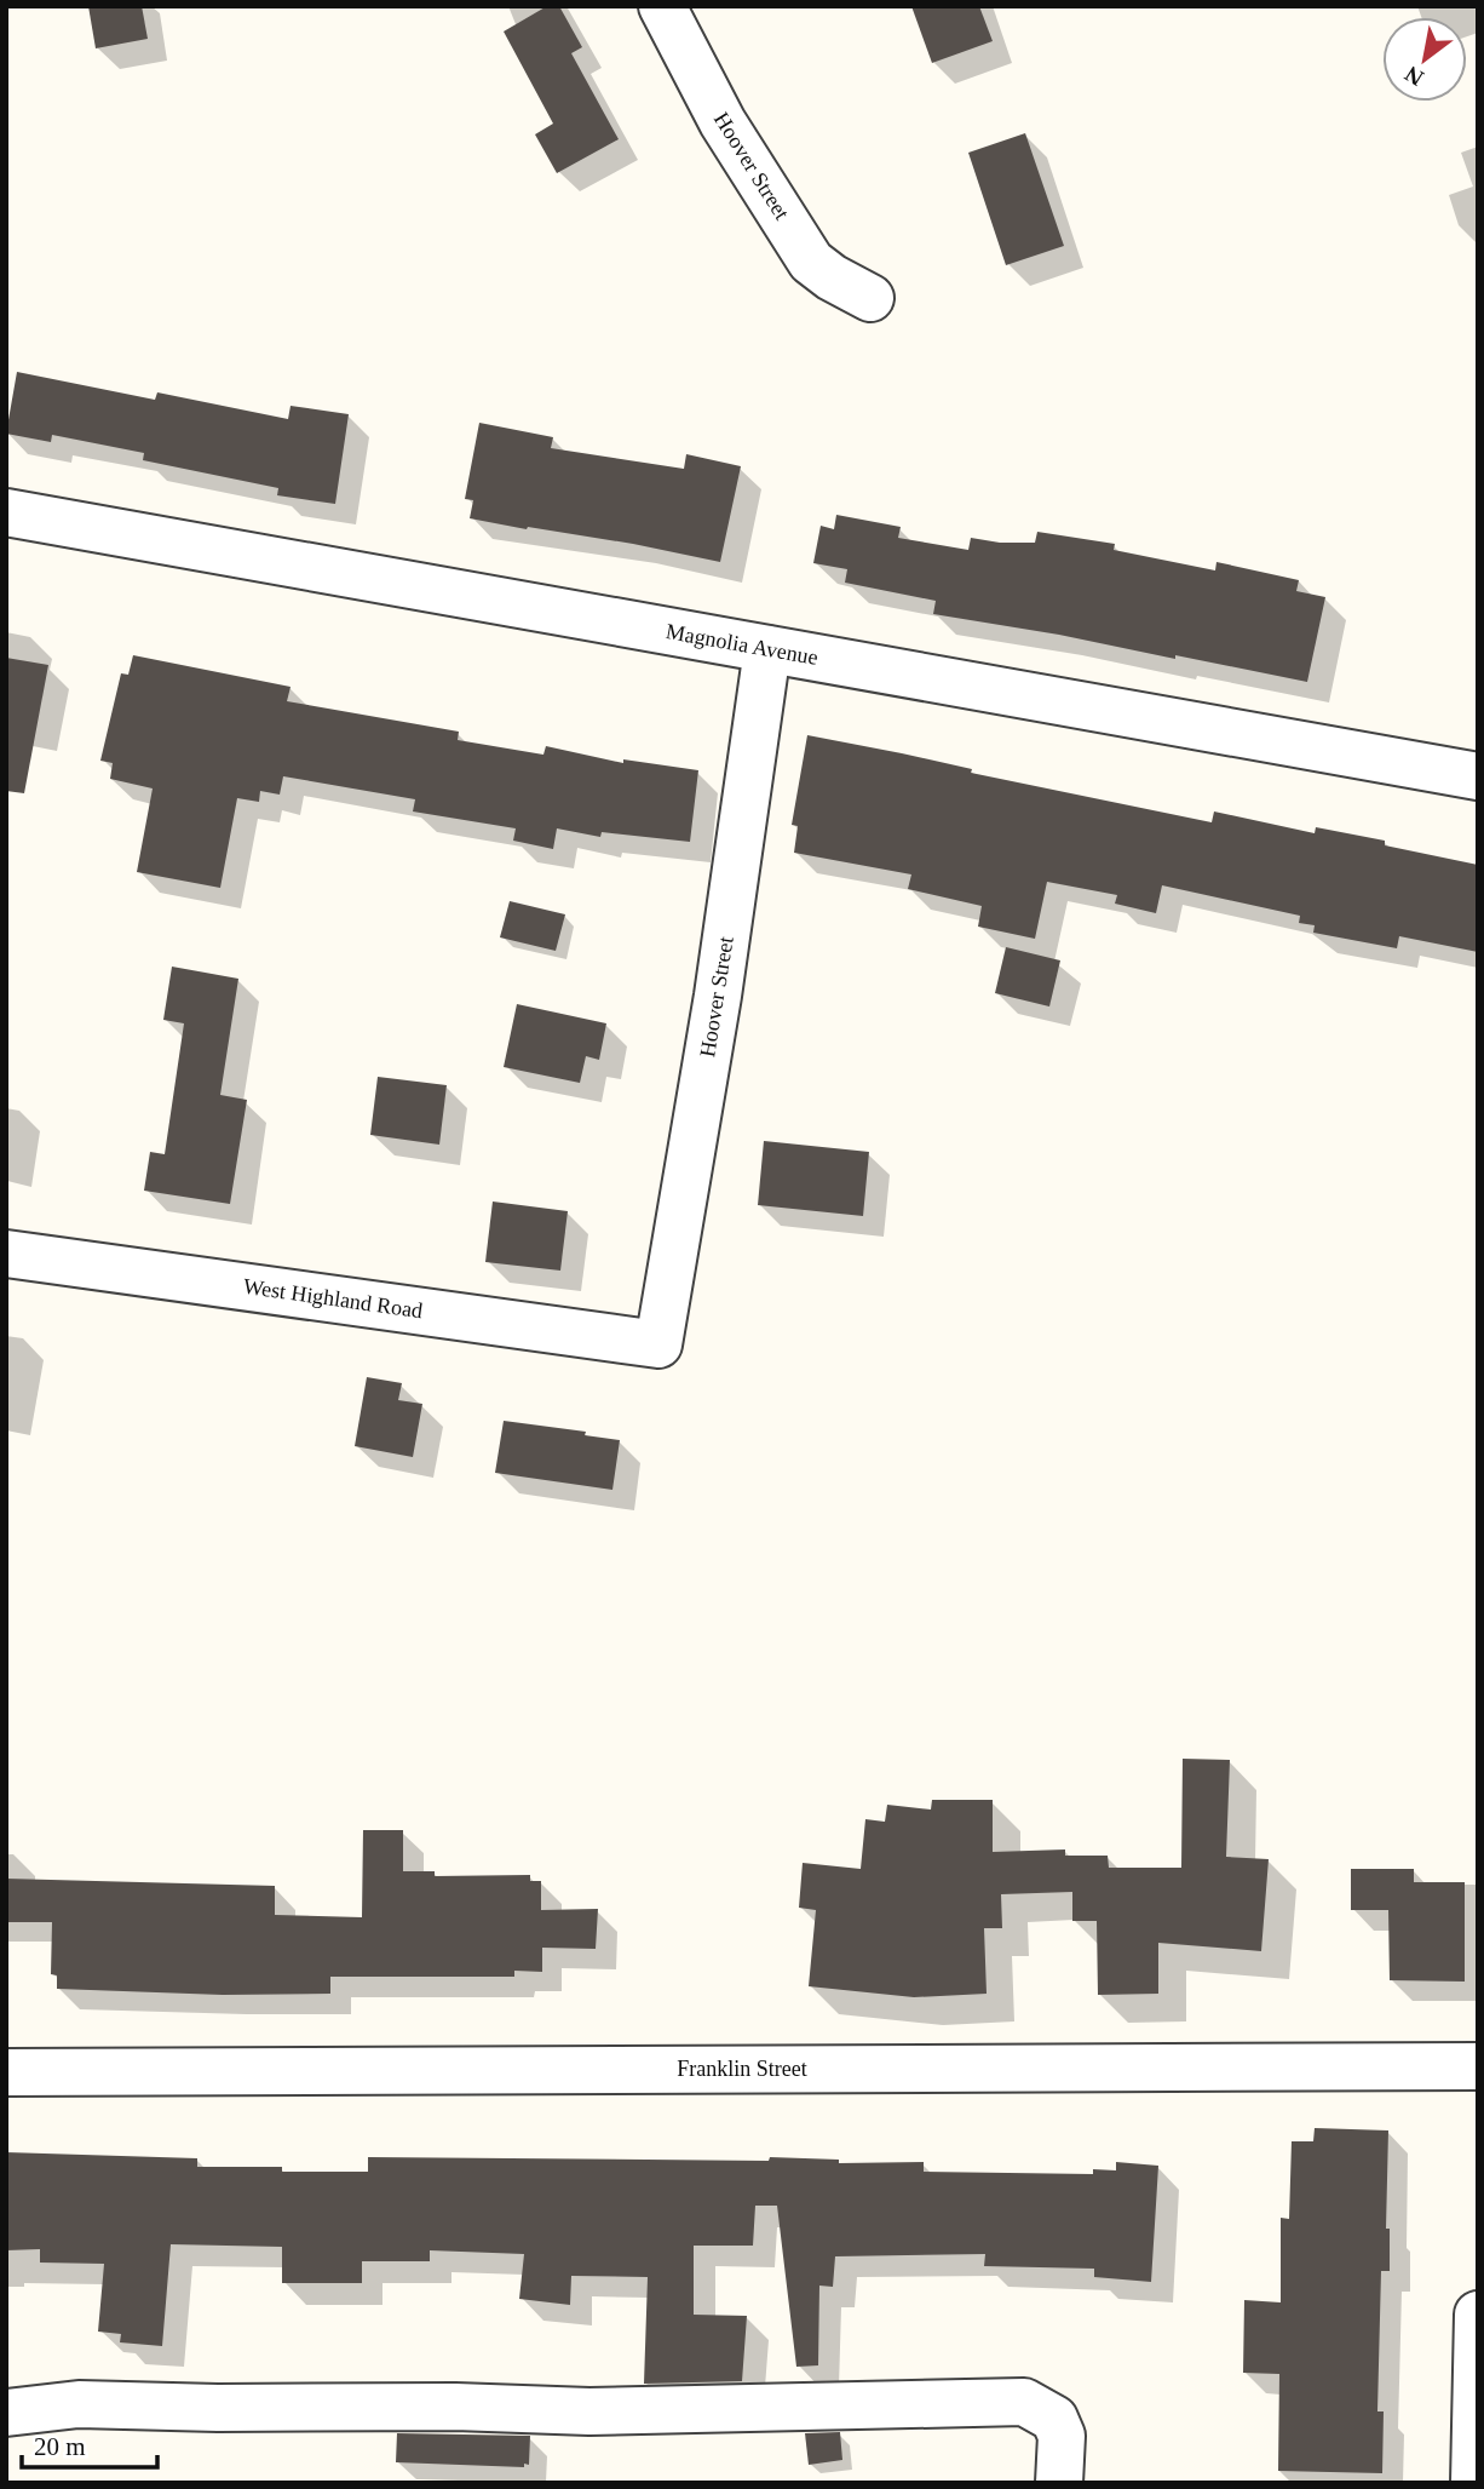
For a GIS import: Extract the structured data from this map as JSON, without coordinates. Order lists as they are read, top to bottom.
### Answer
{
  "streets": {
    "street": [
      "Hoover Street",
      "Magnolia Avenue",
      "West Highland Road",
      "Franklin Street"
    ]
  },
  "crossings": [
    ["Hoover Street", "Magnolia Avenue"],
    ["Hoover Street", "West Highland Road"]
  ],
  "scale_bar": "20 m",
  "north": "bottom left"
}
